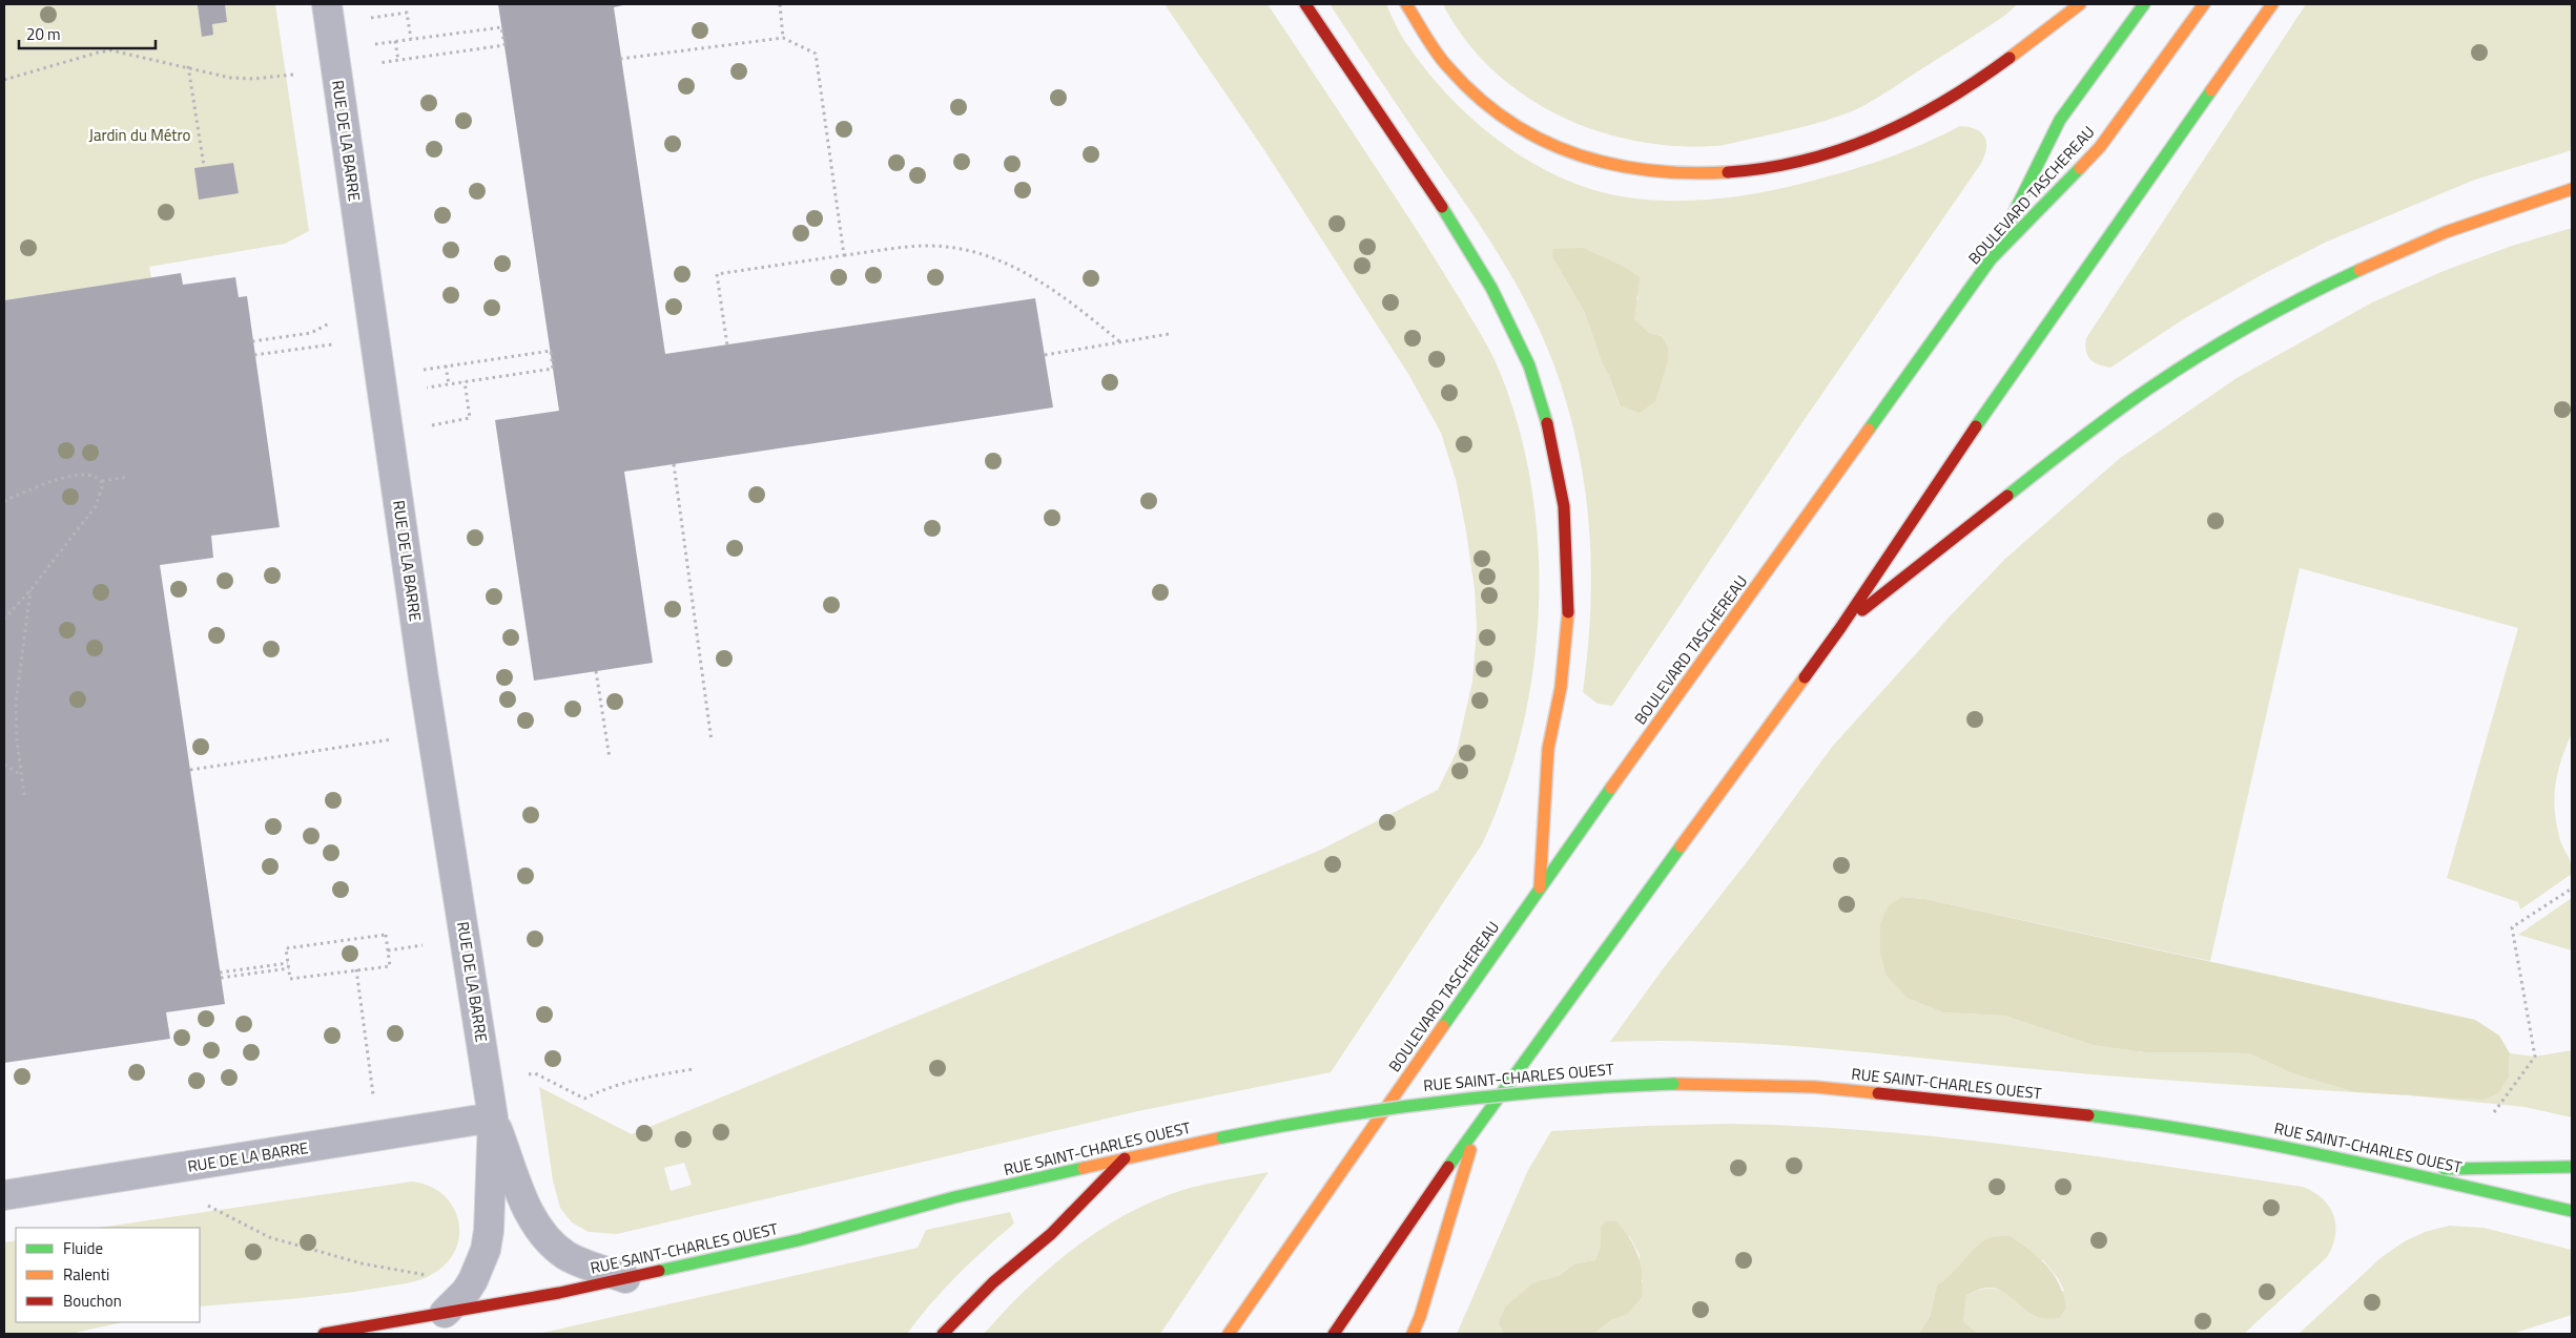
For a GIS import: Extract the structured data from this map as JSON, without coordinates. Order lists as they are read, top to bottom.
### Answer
{
  "streets": {
    "main road": ["BOULEVARD TASCHEREAU", "RUE SAINT-CHARLES OUEST"],
    "street": ["RUE DE LA BARRE"]
  },
  "crossings": [
    ["RUE DE LA BARRE", "RUE SAINT-CHARLES OUEST"]
  ],
  "parks": ["Jardin du Métro"],
  "legend": ["Fluide", "Ralenti", "Bouchon"],
  "scale_bar": "20 m"
}
